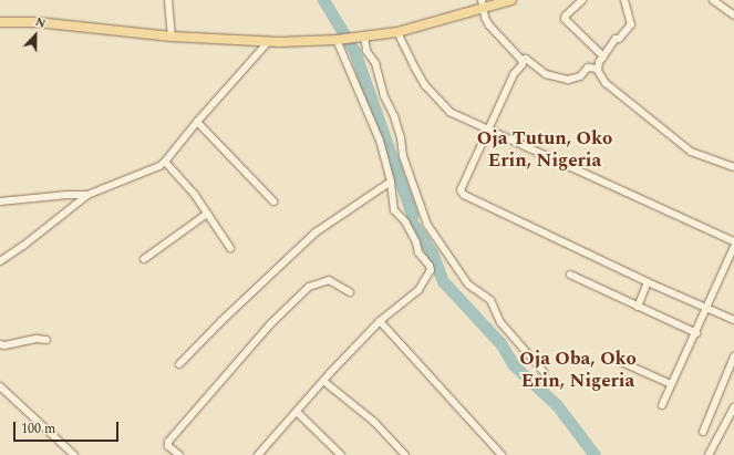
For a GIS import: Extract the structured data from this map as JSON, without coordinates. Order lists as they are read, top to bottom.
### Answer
{
  "districts": ["Oja Tutun, Oko Erin, Nigeria", "Oja Oba, Oko Erin, Nigeria"],
  "scale_bar": "100 m",
  "north": "top"
}
